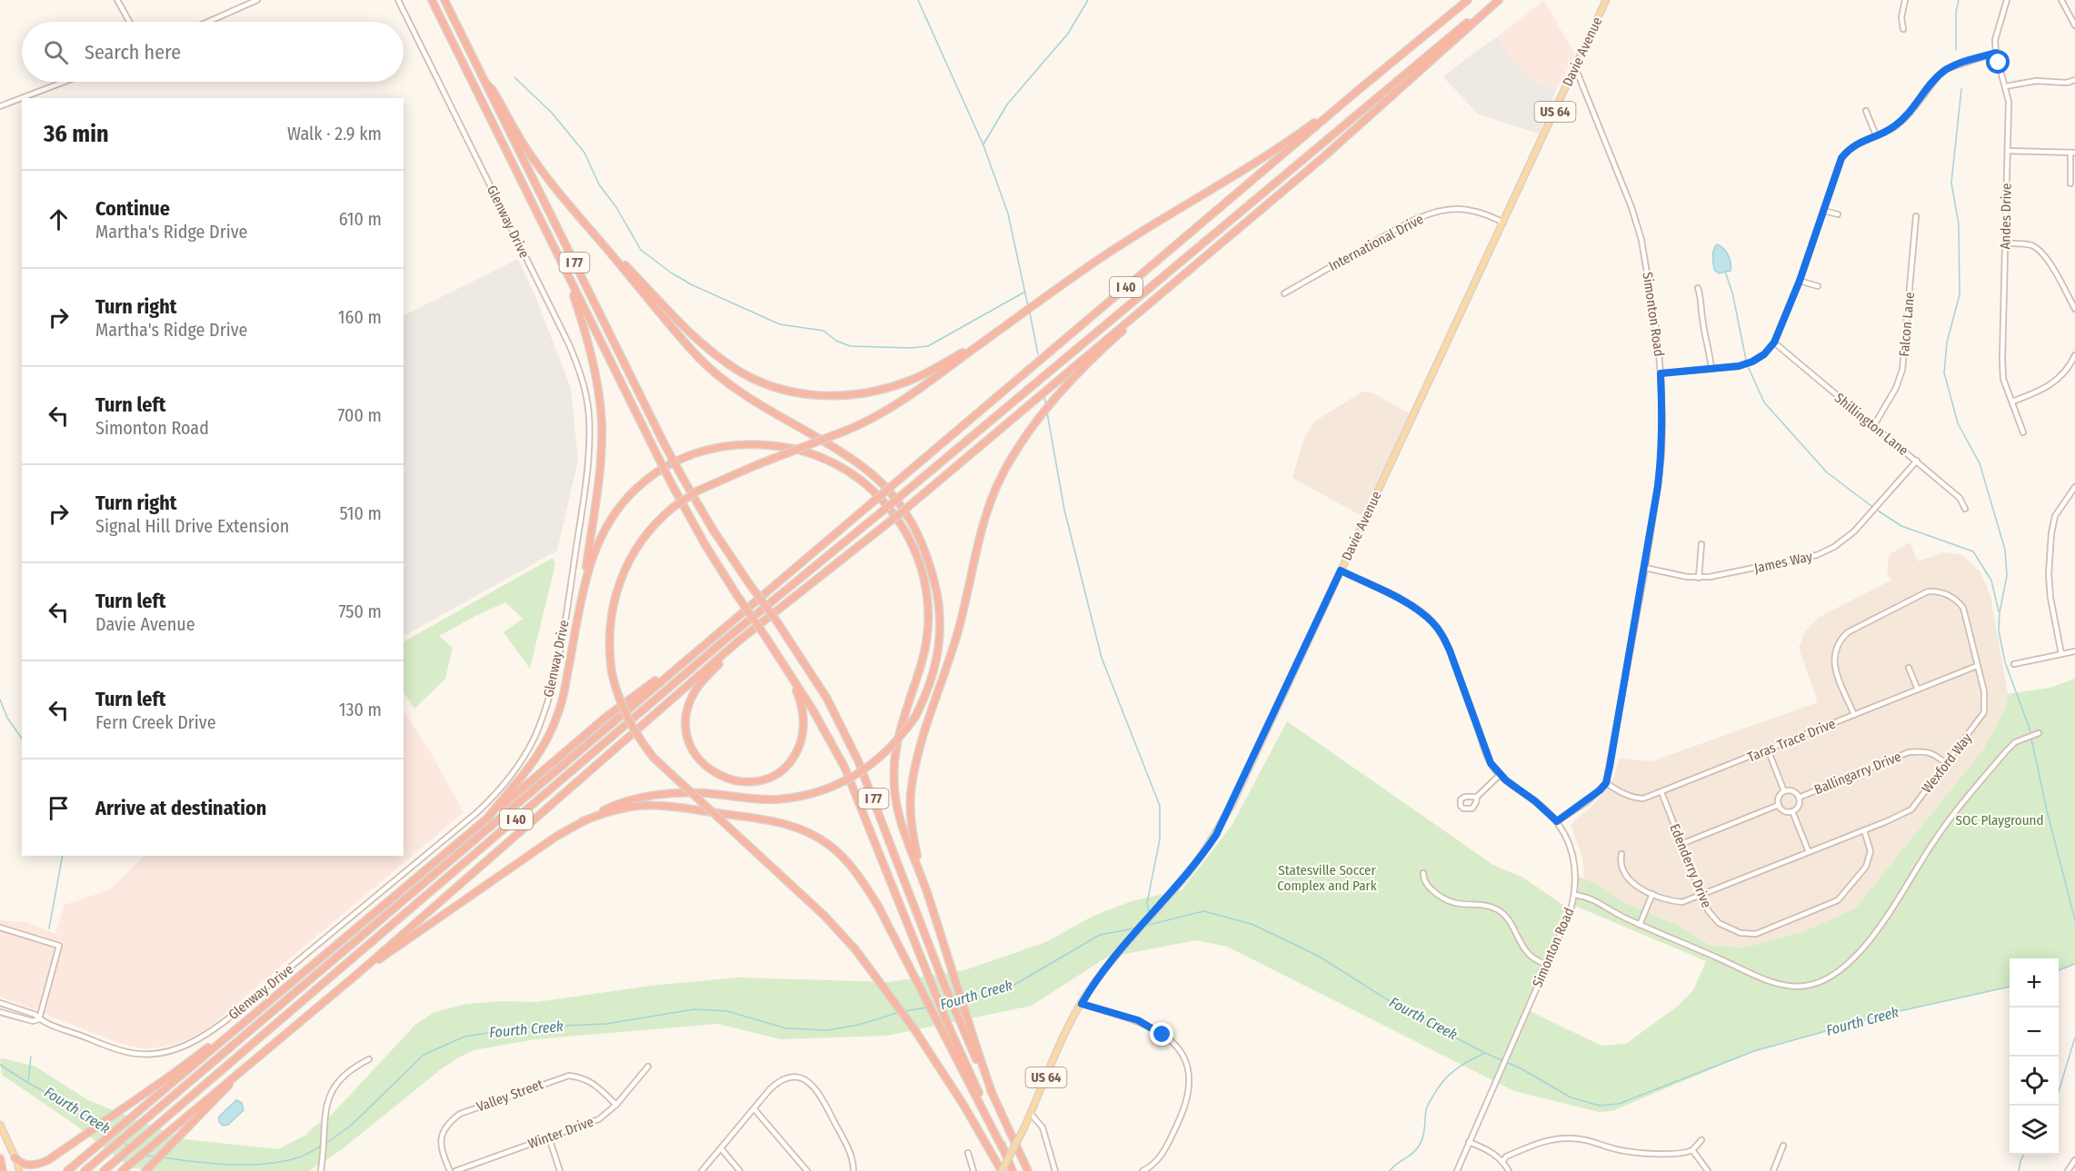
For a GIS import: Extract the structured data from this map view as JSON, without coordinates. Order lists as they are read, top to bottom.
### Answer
{
  "streets": {
    "highway": ["I 77", "I 40"],
    "main road": ["Davie Avenue", "US 64"],
    "street": [
      "Andes Drive",
      "Glenway Drive",
      "International Drive",
      "Simonton Road",
      "Falcon Lane",
      "Shillington Lane",
      "James Way",
      "Taras Trace Drive",
      "Wexford Way",
      "Ballingarry Drive",
      "Edenderry Drive",
      "Valley Street",
      "Winter Drive"
    ]
  },
  "crossings": [
    ["Davie Avenue", "International Drive"],
    ["Davie Avenue", "Simonton Road"],
    ["Simonton Road", "James Way"],
    ["Simonton Road", "Taras Trace Drive"],
    ["Falcon Lane", "Shillington Lane"],
    ["Shillington Lane", "James Way"],
    ["Taras Trace Drive", "Wexford Way"],
    ["Taras Trace Drive", "Edenderry Drive"],
    ["Wexford Way", "Ballingarry Drive"],
    ["Wexford Way", "Edenderry Drive"],
    ["Valley Street", "Winter Drive"]
  ],
  "water": ["Fourth Creek"],
  "parks": ["SOC Playground", "Statesville Soccer Complex and Park"],
  "page": {
    "search": "Search here",
    "heading": ["36 min", "Walk · 2.9 km"],
    "list": [
      ["Continue", "Martha's Ridge Drive", "610 m"],
      ["Turn right", "Martha's Ridge Drive", "160 m"],
      ["Turn left", "Simonton Road", "700 m"],
      ["Turn right", "Signal Hill Drive Extension", "510 m"],
      ["Turn left", "Davie Avenue", "750 m"],
      ["Turn left", "Fern Creek Drive", "130 m"],
      "Arrive at destination"
    ],
    "map_buttons": ["+", "−"]
  }
}
